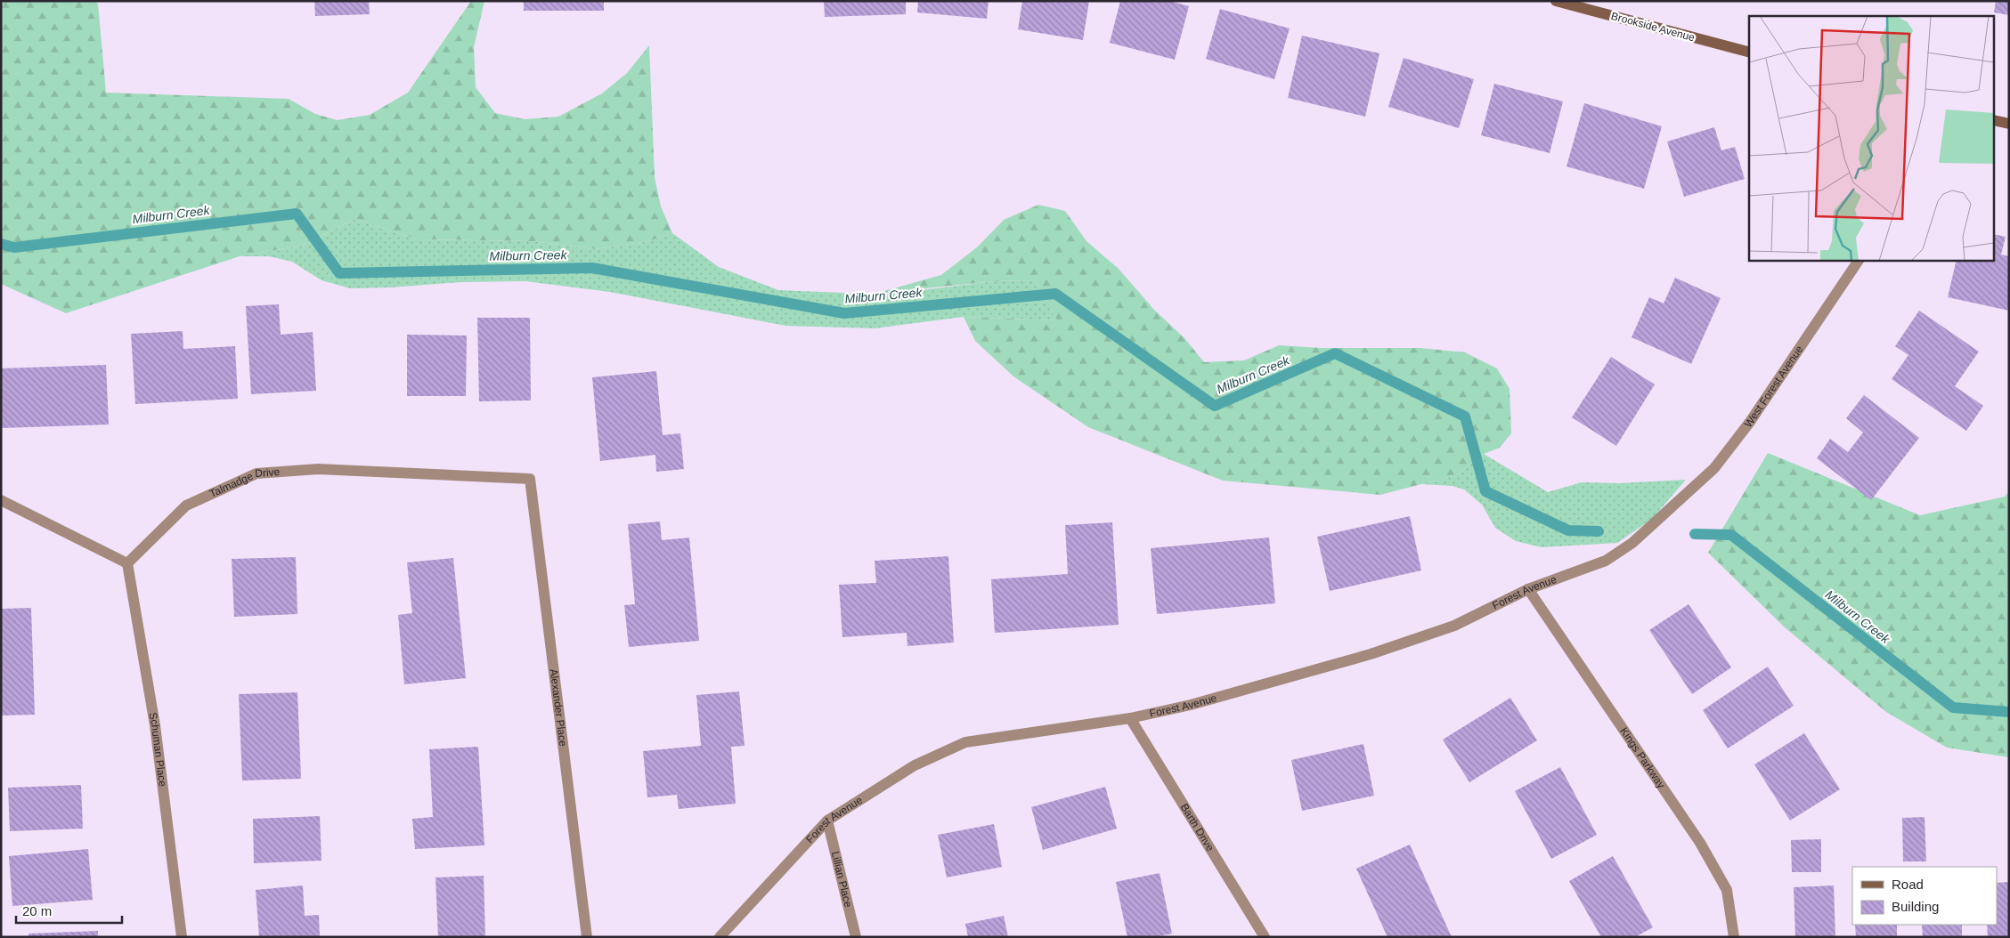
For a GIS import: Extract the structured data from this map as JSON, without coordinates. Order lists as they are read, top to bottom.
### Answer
{
  "streets": {
    "main road": ["Brookside Avenue"],
    "street": [
      "West Forest Avenue",
      "Talmadge Drive",
      "Forest Avenue",
      "Alexander Place",
      "Schuman Place",
      "Kings Parkway",
      "Barth Drive",
      "Lillian Place"
    ]
  },
  "crossings": [
    ["West Forest Avenue", "Forest Avenue"],
    ["Talmadge Drive", "Alexander Place"],
    ["Talmadge Drive", "Schuman Place"],
    ["Forest Avenue", "Kings Parkway"],
    ["Forest Avenue", "Barth Drive"],
    ["Forest Avenue", "Lillian Place"]
  ],
  "water": ["Milburn Creek"],
  "legend": ["Road", "Building"],
  "scale_bar": "20 m"
}
